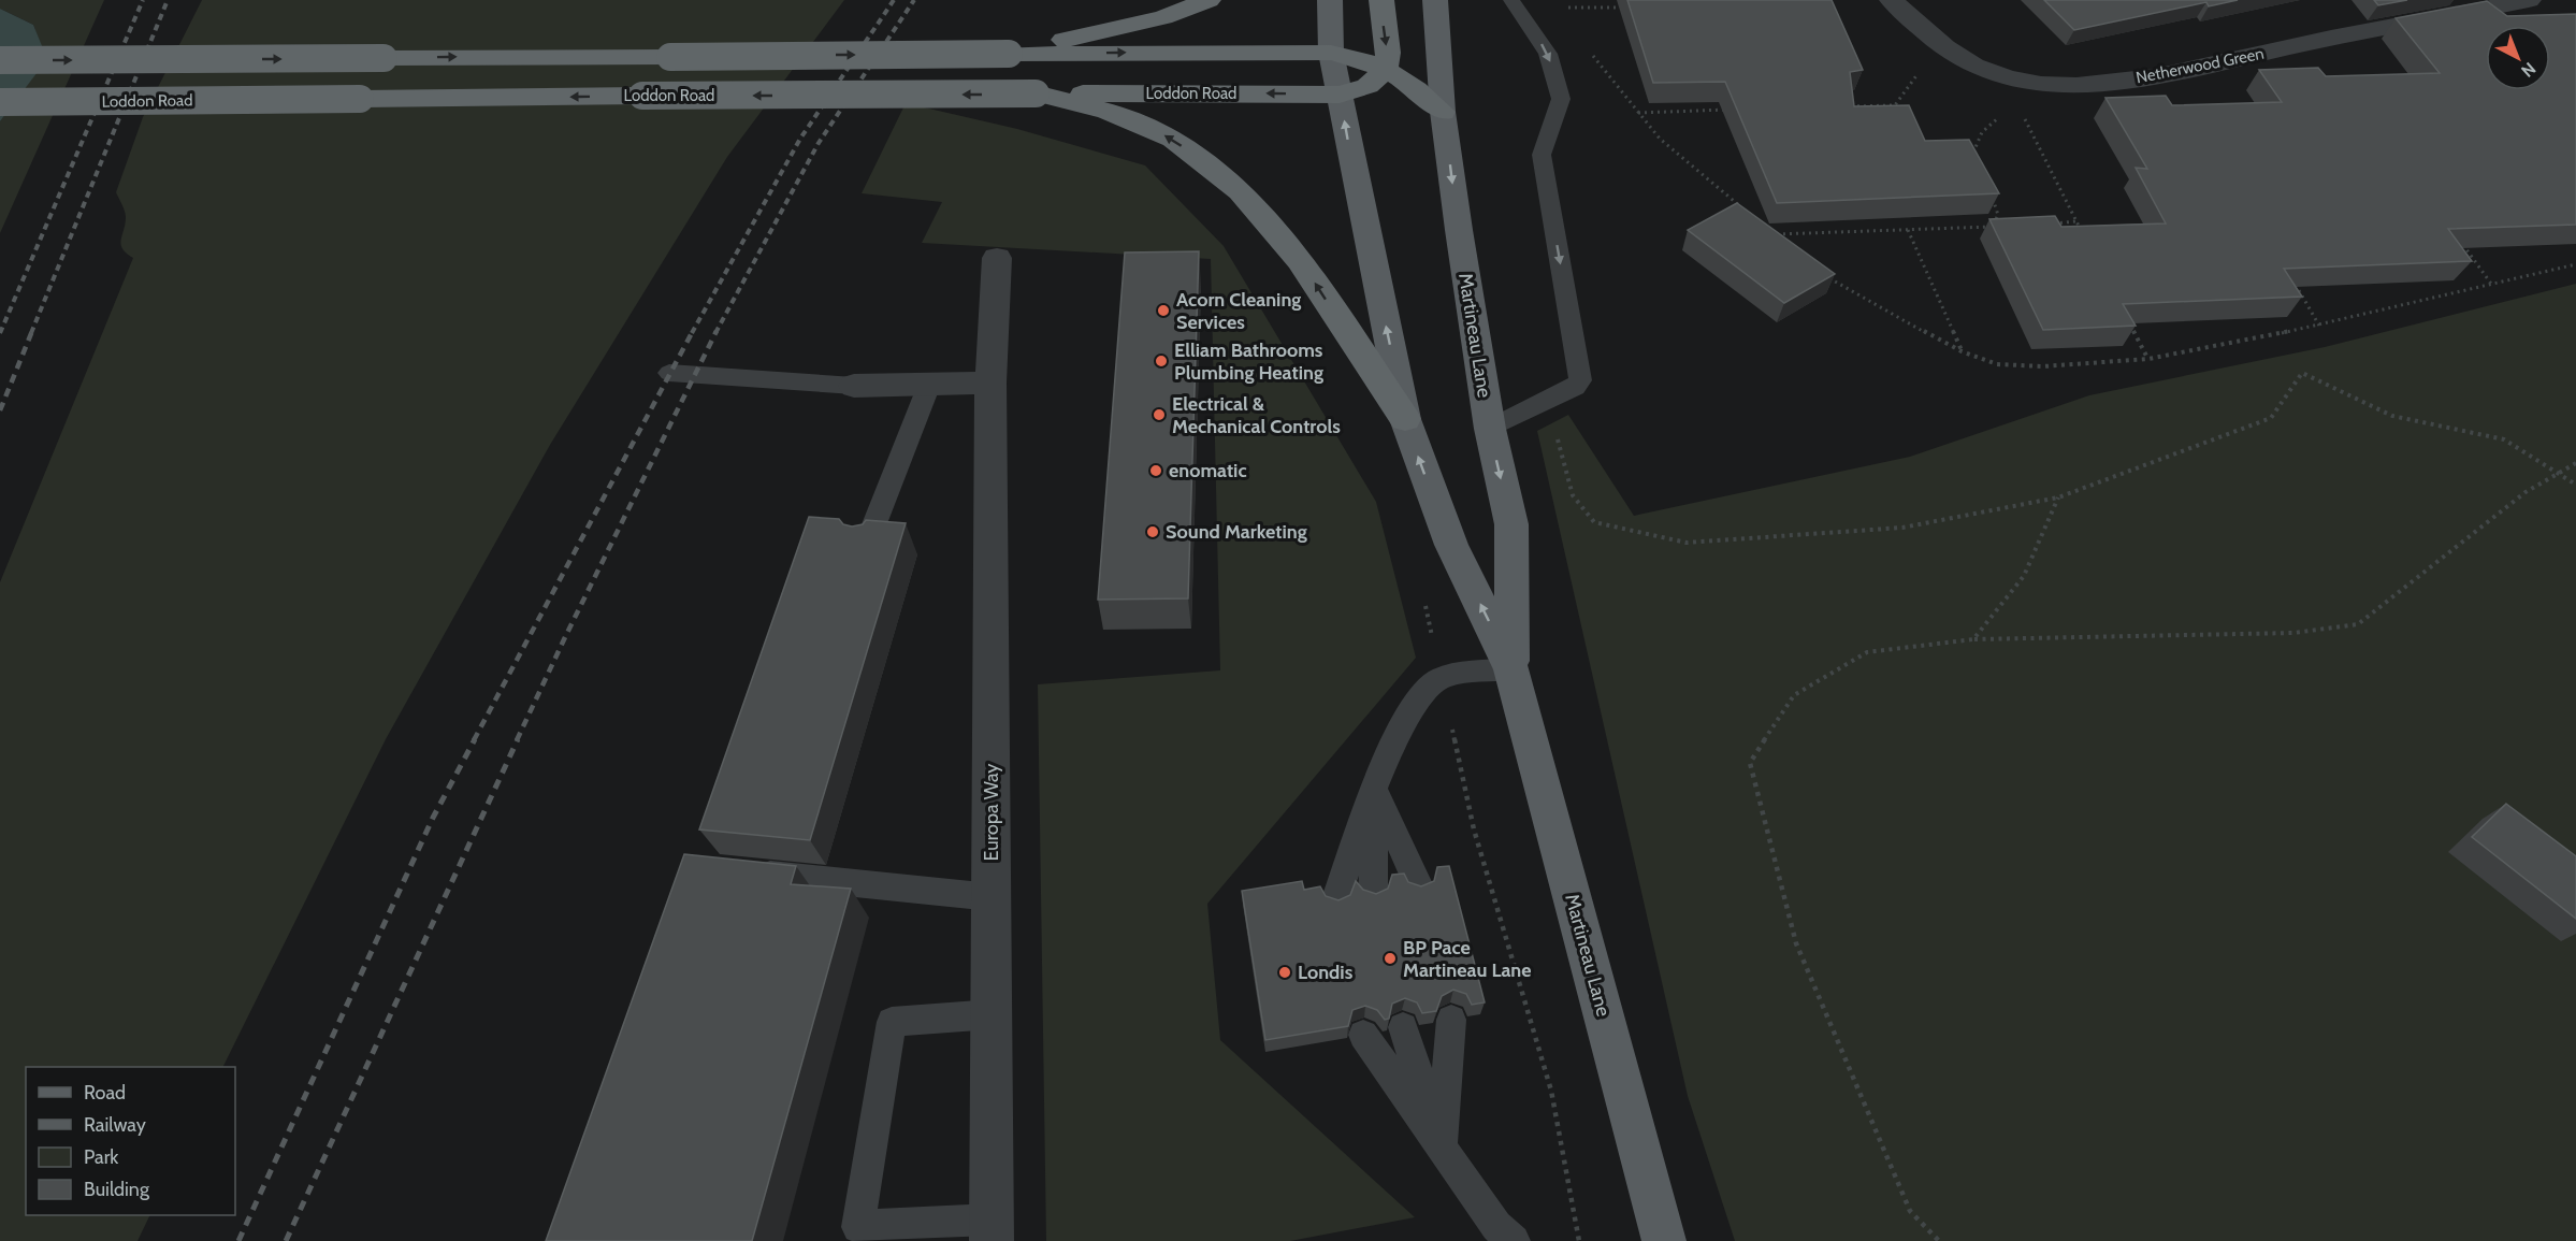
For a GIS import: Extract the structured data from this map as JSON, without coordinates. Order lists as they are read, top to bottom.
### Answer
{
  "streets": {
    "highway": ["Loddon Road"],
    "main road": ["Martineau Lane"],
    "street": ["Netherwood Green", "Europa Way"]
  },
  "crossings": [
    ["Loddon Road", "Martineau Lane"]
  ],
  "places": [
    "Acorn Cleaning Services",
    "Elliam Bathrooms Plumbing Heating",
    "Electrical & Mechanical Controls",
    "enomatic",
    "Sound Marketing",
    "BP Pace Martineau Lane",
    "Londis"
  ],
  "legend": [
    "Road",
    "Railway",
    "Park",
    "Building"
  ],
  "north": "bottom right"
}
